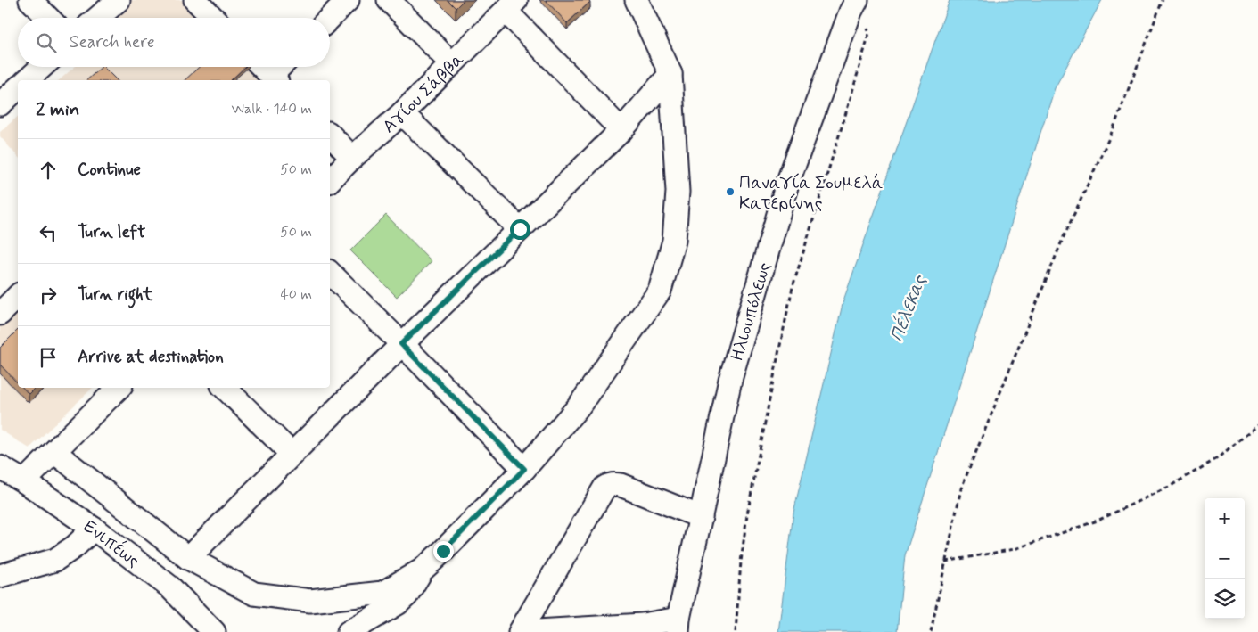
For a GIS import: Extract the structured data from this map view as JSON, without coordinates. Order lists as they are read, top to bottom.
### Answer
{
  "streets": {
    "street": ["Αγίου Σάββα", "Ηλιουπόλεως", "Ενιπέως"]
  },
  "water": ["Πέλεκας"],
  "places": ["Παναγία Σουμελά Κατερίνης"],
  "page": {
    "search": "Search here",
    "heading": ["2 min", "Walk · 140 m"],
    "list": [
      ["Continue", "50 m"],
      ["Turn left", "50 m"],
      ["Turn right", "40 m"],
      "Arrive at destination"
    ],
    "map_buttons": ["+", "−"]
  }
}
